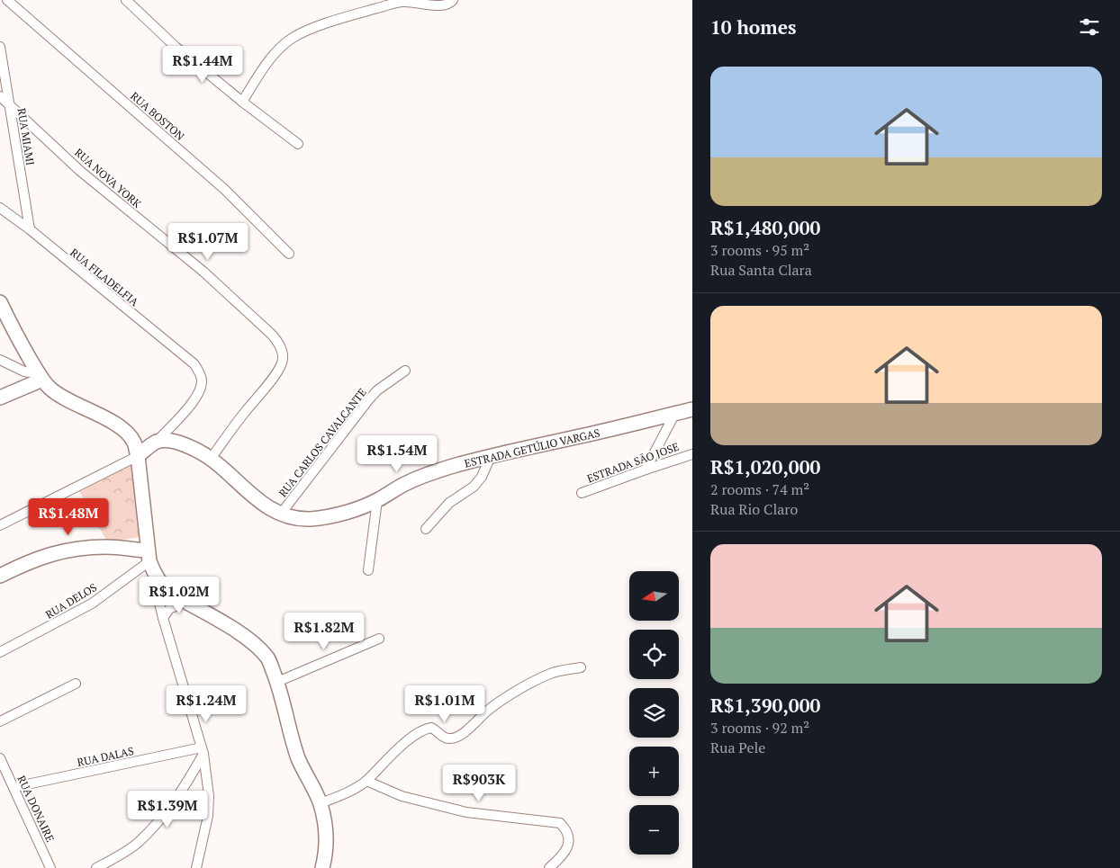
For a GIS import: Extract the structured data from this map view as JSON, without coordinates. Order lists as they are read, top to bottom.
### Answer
{
  "streets": {
    "main road": ["ESTRADA GETÚLIO VARGAS"],
    "street": [
      "RUA BOSTON",
      "RUA MIAMI",
      "RUA NOVA YORK",
      "RUA FILADELFIA",
      "RUA CARLOS CAVALCANTE",
      "ESTRADA SĀO JOSE",
      "RUA DELOS",
      "RUA DALAS",
      "RUA DONAIRE"
    ]
  },
  "crossings": [
    ["RUA MIAMI", "RUA NOVA YORK"],
    ["RUA MIAMI", "RUA FILADELFIA"],
    ["RUA NOVA YORK", "ESTRADA GETÚLIO VARGAS"],
    ["RUA FILADELFIA", "ESTRADA GETÚLIO VARGAS"],
    ["RUA CARLOS CAVALCANTE", "ESTRADA GETÚLIO VARGAS"],
    ["RUA DALAS", "RUA DONAIRE"]
  ],
  "north": "left",
  "page": {
    "heading": "10 homes",
    "price": [
      "R$1.44M",
      "R$1.07M",
      "R$1.54M",
      "R$1.48M",
      "R$1.02M",
      "R$1.82M",
      "R$1.24M",
      "R$1.01M",
      "R$903K",
      "R$1.39M"
    ],
    "list": [
      {
        "name": "R$1,480,000",
        "note": "3 rooms · 95 m² · Rua Santa Clara"
      },
      {
        "name": "R$1,020,000",
        "note": "2 rooms · 74 m² · Rua Rio Claro"
      },
      {
        "name": "R$1,390,000",
        "note": "3 rooms · 92 m² · Rua Pele"
      }
    ],
    "map_buttons": ["+", "−"]
  }
}
